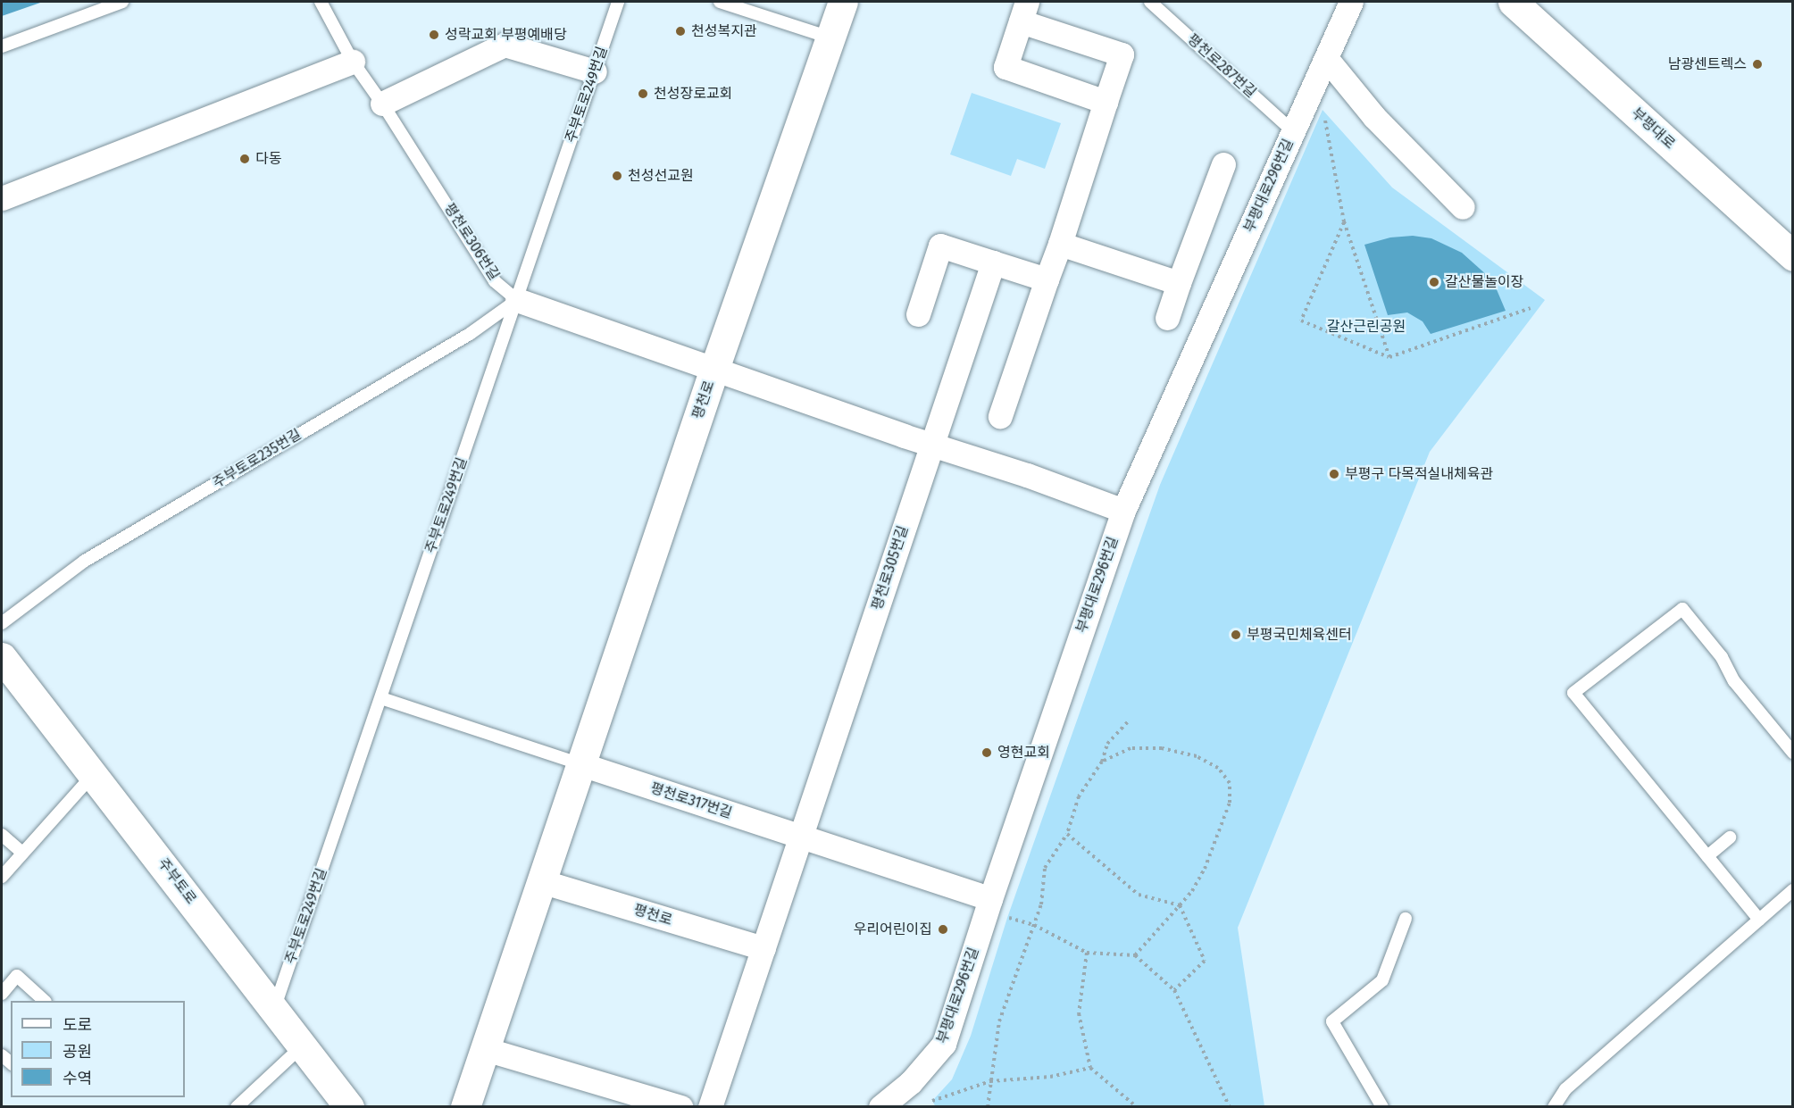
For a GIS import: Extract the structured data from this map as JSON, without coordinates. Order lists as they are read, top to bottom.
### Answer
{
  "streets": {
    "main road": ["부평대로", "평천로", "주부토로"],
    "street": [
      "부평대로296번길",
      "평천로306번길",
      "평천로305번길",
      "평천로317번길"
    ],
    "lane": ["평천로287번길", "주부토로249번길", "주부토로235번길"]
  },
  "crossings": [
    ["평천로287번길", "부평대로296번길"],
    ["주부토로249번길", "평천로306번길"],
    ["주부토로249번길", "주부토로235번길"],
    ["주부토로249번길", "주부토로"],
    ["부평대로296번길", "평천로317번길"],
    ["평천로306번길", "평천로"],
    ["평천로306번길", "주부토로235번길"],
    ["평천로", "평천로317번길"],
    ["평천로305번길", "평천로317번길"]
  ],
  "parks": ["갈산근린공원"],
  "places": [
    "천성복지관",
    "성락교회 부평예배당",
    "남광센트렉스",
    "천성장로교회",
    "다동",
    "천성선교원",
    "갈산물놀이장",
    "부평구 다목적실내체육관",
    "부평국민체육센터",
    "영현교회",
    "우리어린이집"
  ],
  "legend": ["도로", "공원", "수역"]
}
